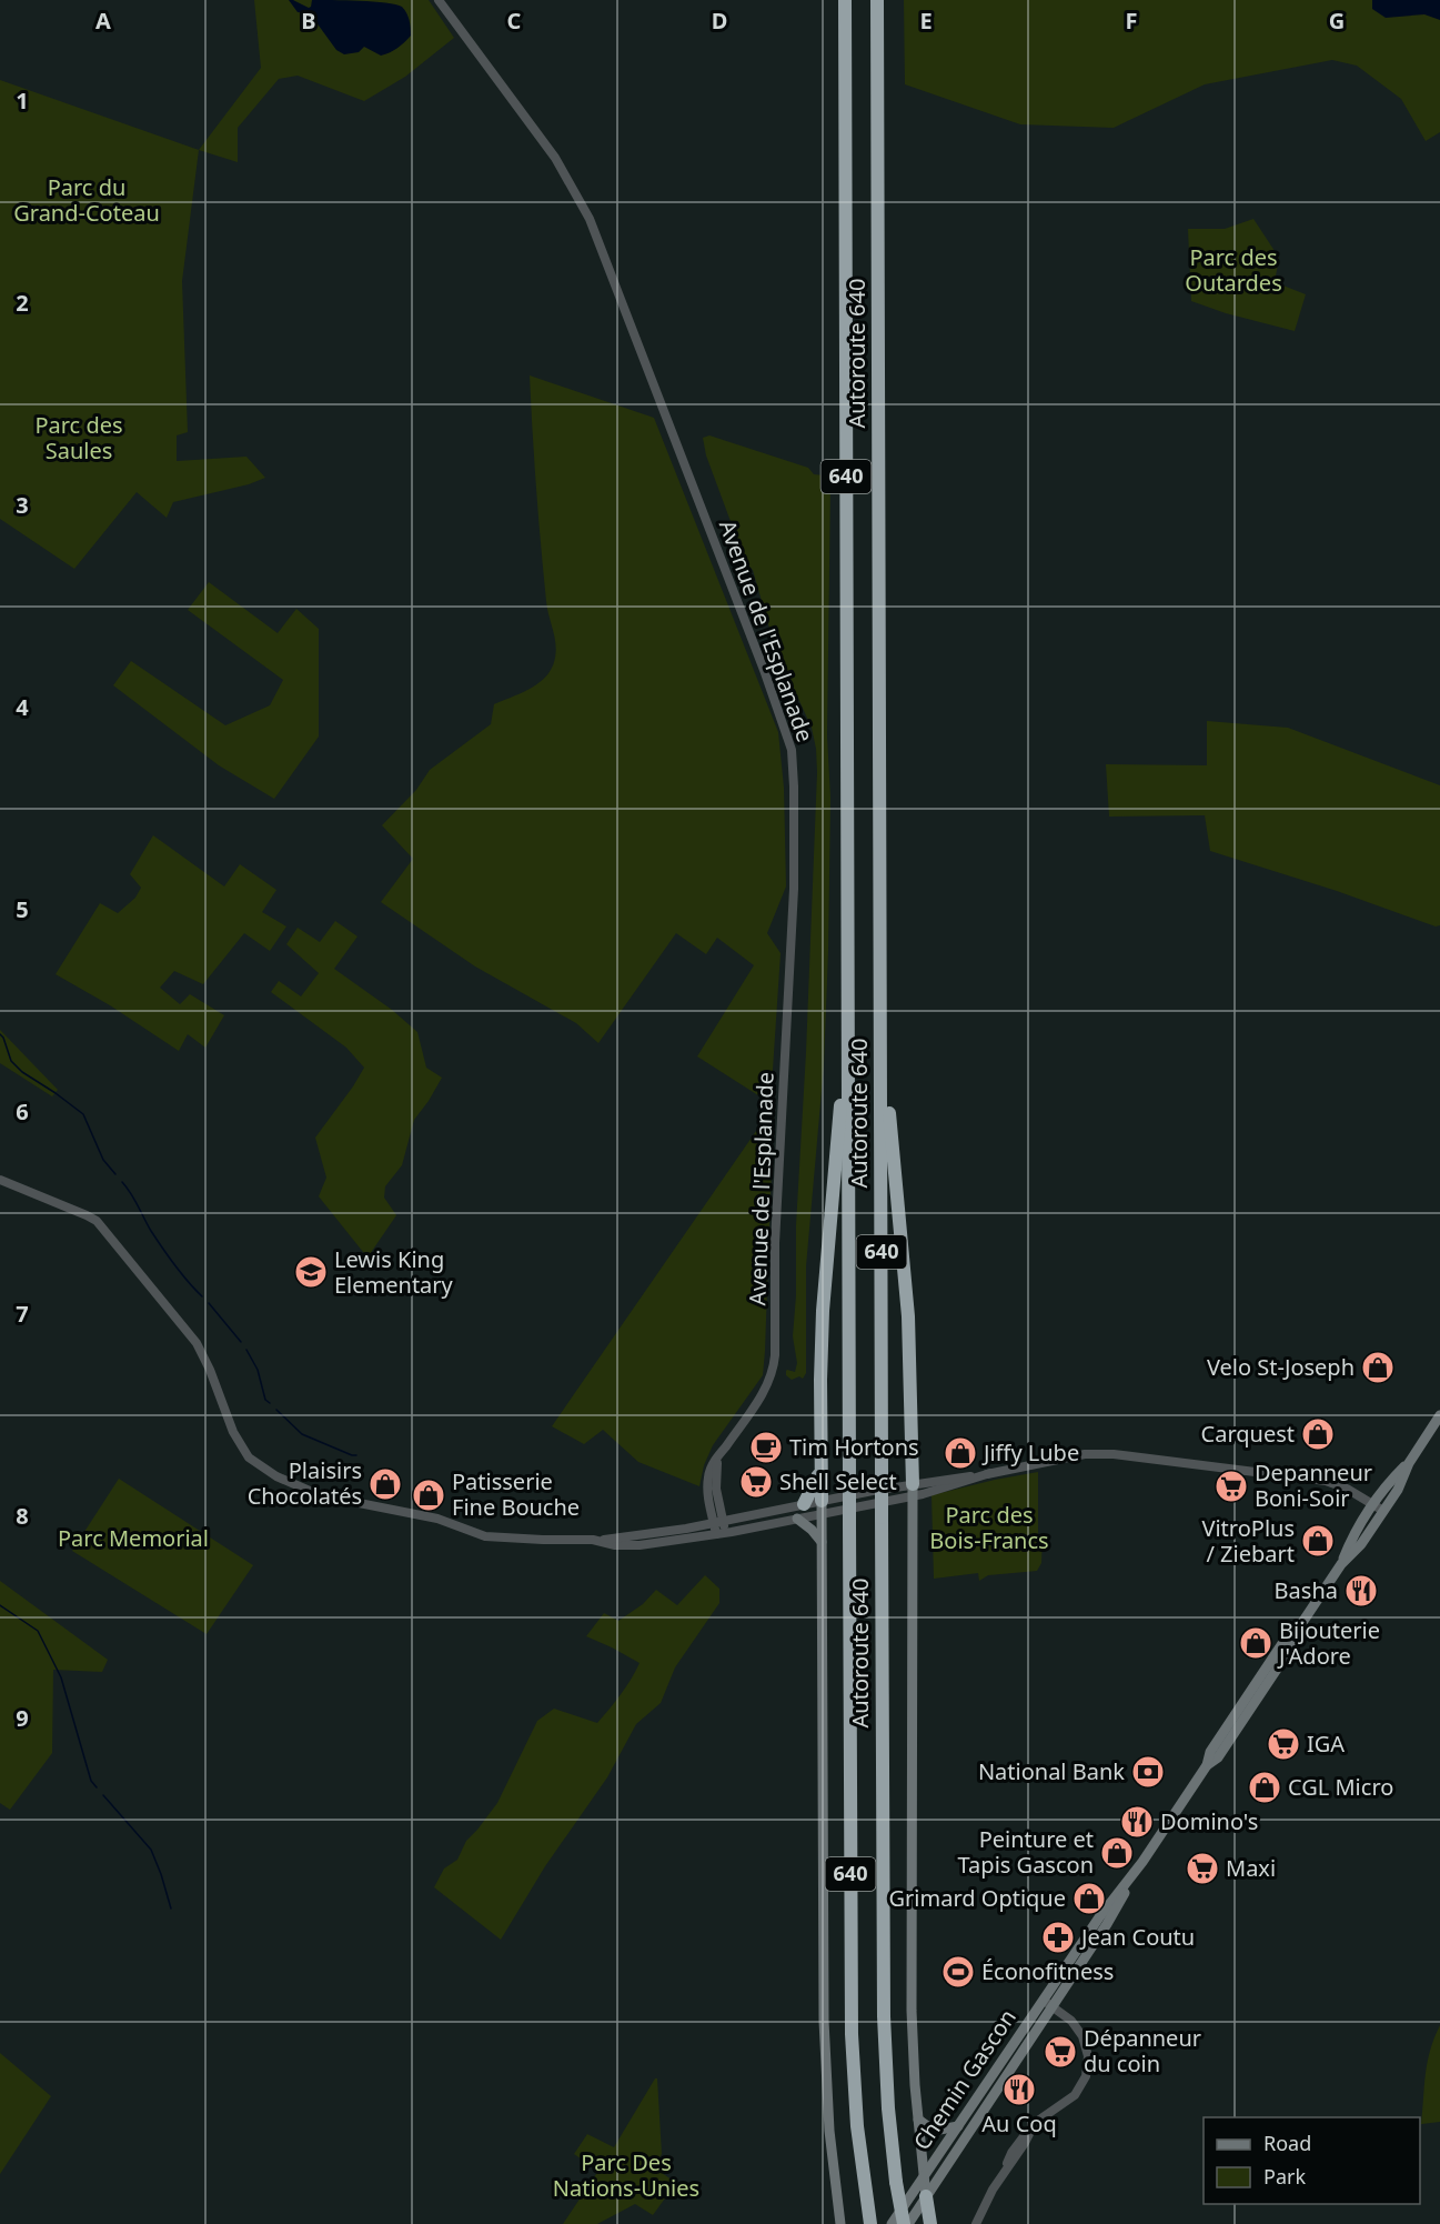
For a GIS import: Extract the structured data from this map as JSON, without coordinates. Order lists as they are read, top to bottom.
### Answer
{
  "streets": {
    "highway": ["Autoroute 640", "640"],
    "main road": ["Chemin Gascon"],
    "street": ["Avenue de l'Esplanade"]
  },
  "crossings": [
    ["Autoroute 640", "Chemin Gascon"]
  ],
  "parks": [
    "Parc du Grand-Coteau",
    "Parc des Outardes",
    "Parc des Saules",
    "Parc des Bois-Francs",
    "Parc Memorial",
    "Parc Des Nations-Unies"
  ],
  "places": {
    "school or university": ["Lewis King Elementary"],
    "shop": [
      "Velo St-Joseph",
      "Carquest",
      "Jiffy Lube",
      "Plaisirs Chocolatés",
      "Patisserie Fine Bouche",
      "VitroPlus / Ziebart",
      "Bijouterie J'Adore",
      "CGL Micro",
      "Peinture et Tapis Gascon",
      "Grimard Optique"
    ],
    "cafe": ["Tim Hortons"],
    "supermarket": [
      "Shell Select",
      "Depanneur Boni-Soir",
      "IGA",
      "Maxi",
      "Dépanneur du coin"
    ],
    "restaurant": ["Basha", "Domino's", "Au Coq"],
    "bank": ["National Bank"],
    "pharmacy": ["Jean Coutu"],
    "sports": ["Éconofitness"]
  },
  "legend": ["Road", "Park"],
  "grid": {
    "columns": [
      "A",
      "B",
      "C",
      "D",
      "E",
      "F",
      "G"
    ],
    "rows": [
      "1",
      "2",
      "3",
      "4",
      "5",
      "6",
      "7",
      "8",
      "9"
    ]
  }
}
